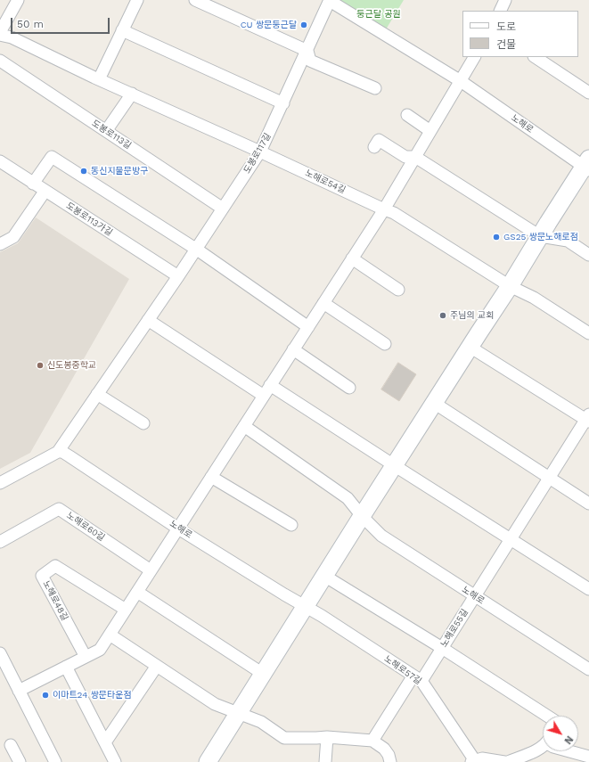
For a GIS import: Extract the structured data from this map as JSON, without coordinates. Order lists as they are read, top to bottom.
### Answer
{
  "streets": {
    "main road": ["노해로"],
    "street": [
      "도봉로113길",
      "도봉로117길",
      "노해로54길",
      "도봉로113가길",
      "노해로60길",
      "노해로48길",
      "노해로55길",
      "노해로57길"
    ]
  },
  "crossings": [
    ["노해로", "도봉로117길"],
    ["노해로", "노해로54길"],
    ["노해로", "노해로55길"],
    ["노해로", "노해로57길"],
    ["도봉로113길", "도봉로117길"],
    ["도봉로117길", "노해로54길"],
    ["도봉로117길", "도봉로113가길"],
    ["노해로55길", "노해로57길"]
  ],
  "parks": ["둥근달 공원"],
  "places": [
    "CU 쌍문둥근달",
    "동신지물문방구",
    "GS25 쌍문노해로점",
    "주님의 교회",
    "신도봉중학교",
    "이마트24 쌍문타운점"
  ],
  "legend": ["도로", "건물"],
  "scale_bar": "50 m",
  "north": "bottom right"
}
